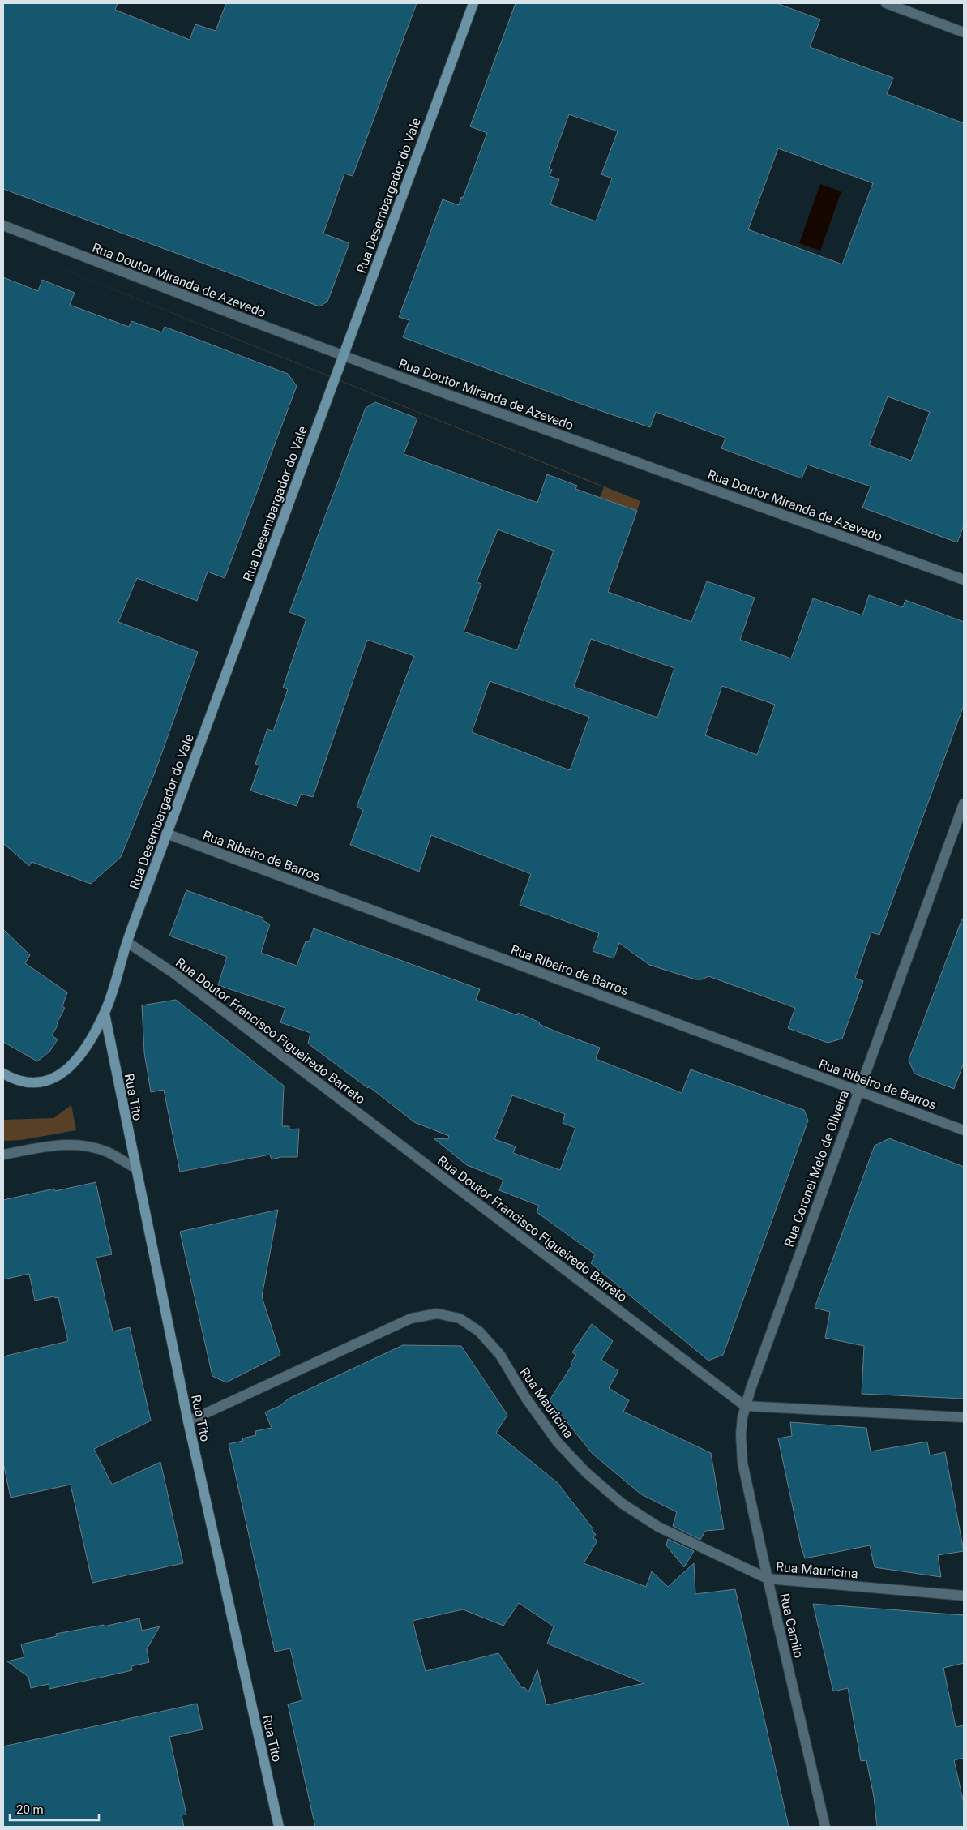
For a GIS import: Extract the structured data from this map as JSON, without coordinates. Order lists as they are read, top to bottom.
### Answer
{
  "streets": {
    "main road": ["Rua Desembargador do Vale", "Rua Tito"],
    "street": [
      "Rua Doutor Miranda de Azevedo",
      "Rua Ribeiro de Barros",
      "Rua Doutor Francisco Figueiredo Barreto",
      "Rua Coronel Melo de Oliveira",
      "Rua Mauricina",
      "Rua Camilo"
    ]
  },
  "crossings": [
    ["Rua Desembargador do Vale", "Rua Doutor Miranda de Azevedo"],
    ["Rua Desembargador do Vale", "Rua Ribeiro de Barros"],
    ["Rua Desembargador do Vale", "Rua Doutor Francisco Figueiredo Barreto"],
    ["Rua Desembargador do Vale", "Rua Tito"],
    ["Rua Ribeiro de Barros", "Rua Coronel Melo de Oliveira"],
    ["Rua Doutor Francisco Figueiredo Barreto", "Rua Coronel Melo de Oliveira"],
    ["Rua Doutor Francisco Figueiredo Barreto", "Rua Camilo"],
    ["Rua Tito", "Rua Mauricina"],
    ["Rua Coronel Melo de Oliveira", "Rua Camilo"],
    ["Rua Mauricina", "Rua Camilo"]
  ],
  "scale_bar": "20 m"
}
